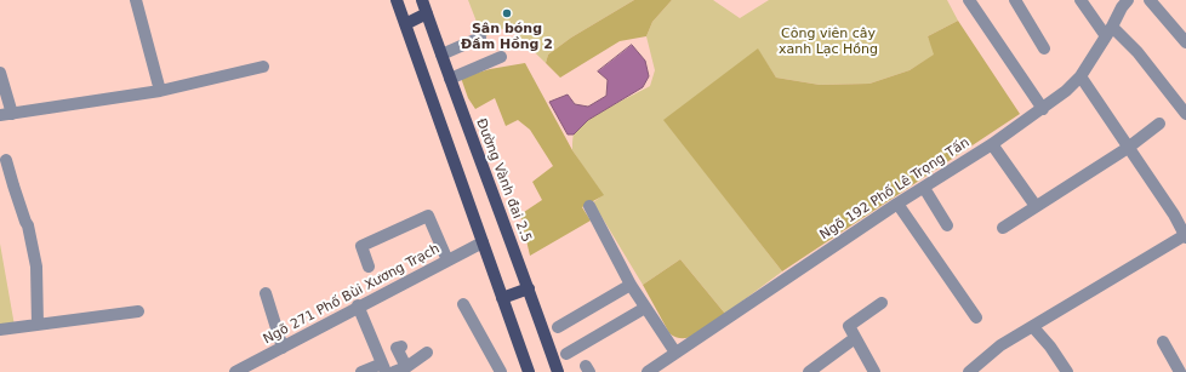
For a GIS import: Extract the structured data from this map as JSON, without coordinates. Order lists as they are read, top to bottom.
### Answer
{
  "streets": {
    "main road": ["Đường Vành đai 2.5"],
    "street": ["Ngõ 192 Phố Lê Trọng Tấn", "Ngõ 271 Phố Bùi Xương Trạch"]
  },
  "parks": ["Công viên cây xanh Lạc Hồng"],
  "places": ["Sân bóng Đầm Hồng 2"]
}
